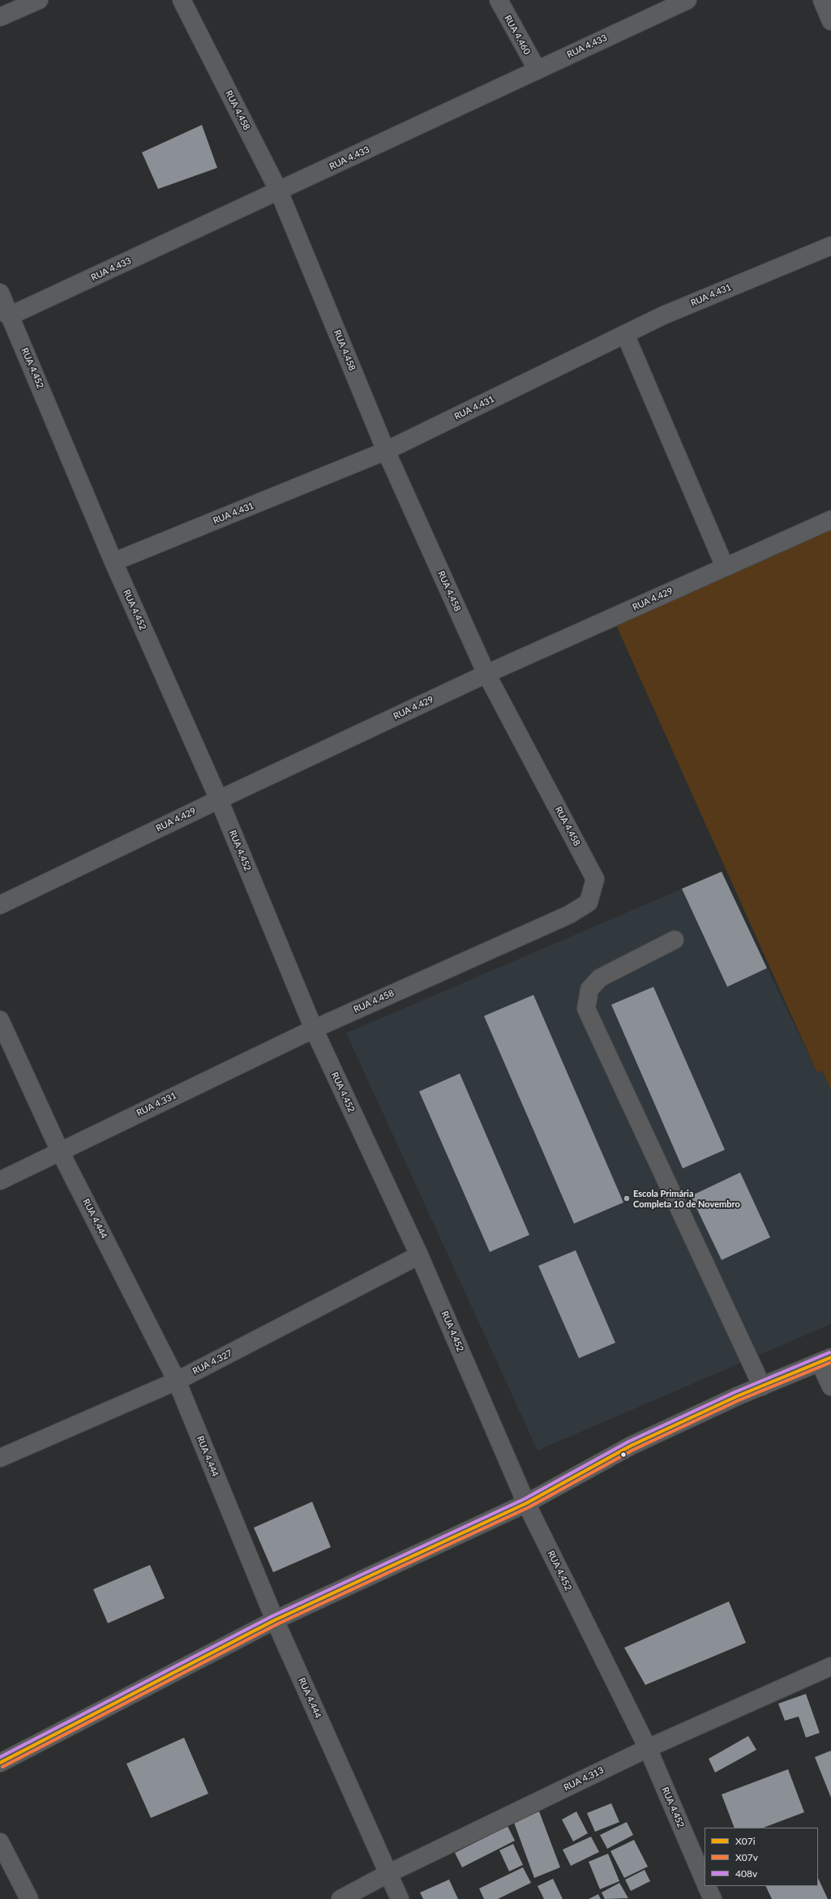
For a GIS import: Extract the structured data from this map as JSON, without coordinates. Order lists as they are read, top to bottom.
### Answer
{
  "streets": {
    "street": [
      "RUA 4.460",
      "RUA 4.433",
      "RUA 4.458",
      "RUA 4.431",
      "RUA 4.452",
      "RUA 4.429",
      "RUA 4.331",
      "RUA 4.444",
      "RUA 4.327",
      "RUA 4.313"
    ]
  },
  "crossings": [
    ["RUA 4.460", "RUA 4.433"],
    ["RUA 4.433", "RUA 4.458"],
    ["RUA 4.433", "RUA 4.452"],
    ["RUA 4.458", "RUA 4.431"],
    ["RUA 4.458", "RUA 4.452"],
    ["RUA 4.458", "RUA 4.429"],
    ["RUA 4.458", "RUA 4.331"],
    ["RUA 4.431", "RUA 4.452"],
    ["RUA 4.452", "RUA 4.429"],
    ["RUA 4.452", "RUA 4.331"],
    ["RUA 4.452", "RUA 4.327"],
    ["RUA 4.452", "RUA 4.313"],
    ["RUA 4.331", "RUA 4.444"],
    ["RUA 4.444", "RUA 4.327"],
    ["RUA 4.444", "RUA 4.313"]
  ],
  "places": ["Escola Primária Completa 10 de Novembro"],
  "lines": ["transit line 408v", "transit line X07i", "transit line X07v"],
  "legend": ["X07i", "X07v", "408v"]
}
